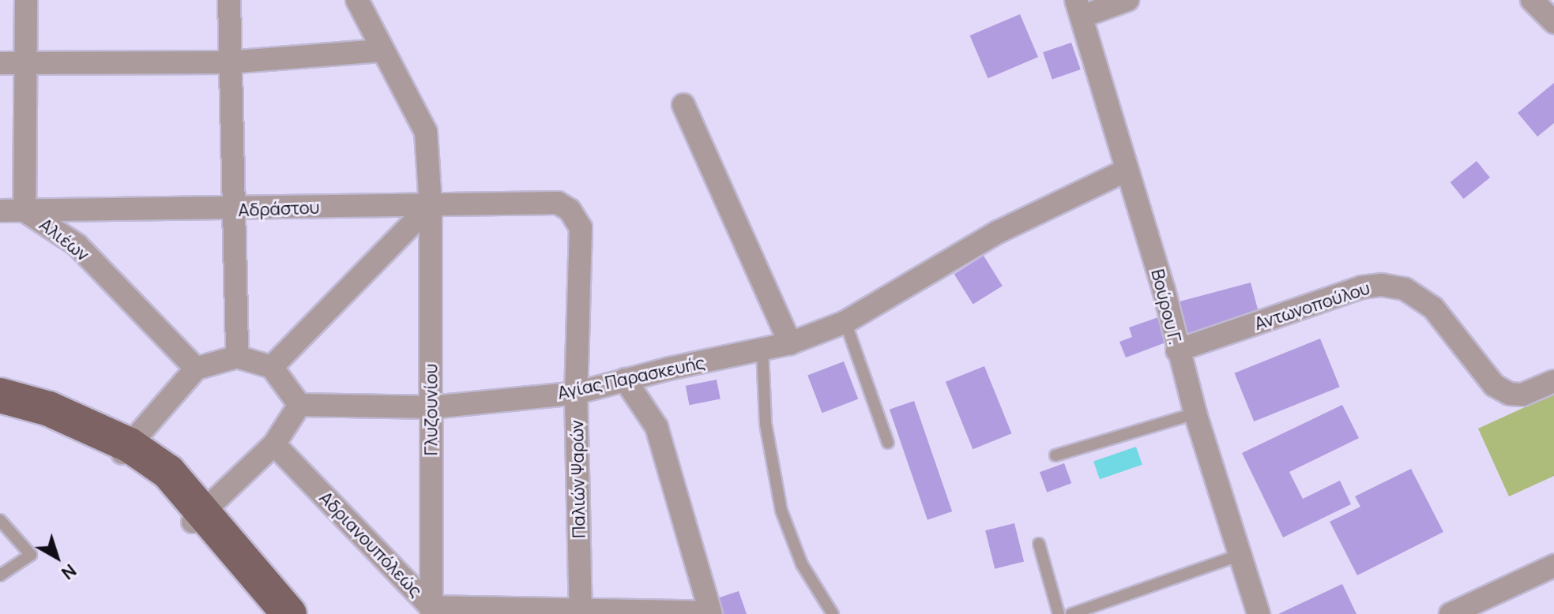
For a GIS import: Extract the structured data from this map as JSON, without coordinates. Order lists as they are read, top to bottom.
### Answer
{
  "streets": {
    "street": [
      "Αδράστου",
      "Αλιέων",
      "Αντωνοπούλου",
      "Βούρου Γ.",
      "Αγίας Παρασκευής",
      "Γλυζουνίου",
      "Παλιών Ψαρών",
      "Αδριανουπόλεώς"
    ]
  },
  "crossings": [
    ["Αδράστου", "Αλιέων"],
    ["Αδράστου", "Γλυζουνίου"],
    ["Αδράστου", "Παλιών Ψαρών"],
    ["Αντωνοπούλου", "Βούρου Γ."],
    ["Βούρου Γ.", "Αγίας Παρασκευής"],
    ["Αγίας Παρασκευής", "Γλυζουνίου"],
    ["Αγίας Παρασκευής", "Παλιών Ψαρών"],
    ["Γλυζουνίου", "Αδριανουπόλεώς"],
    ["Παλιών Ψαρών", "Αδριανουπόλεώς"]
  ],
  "north": "bottom right"
}
